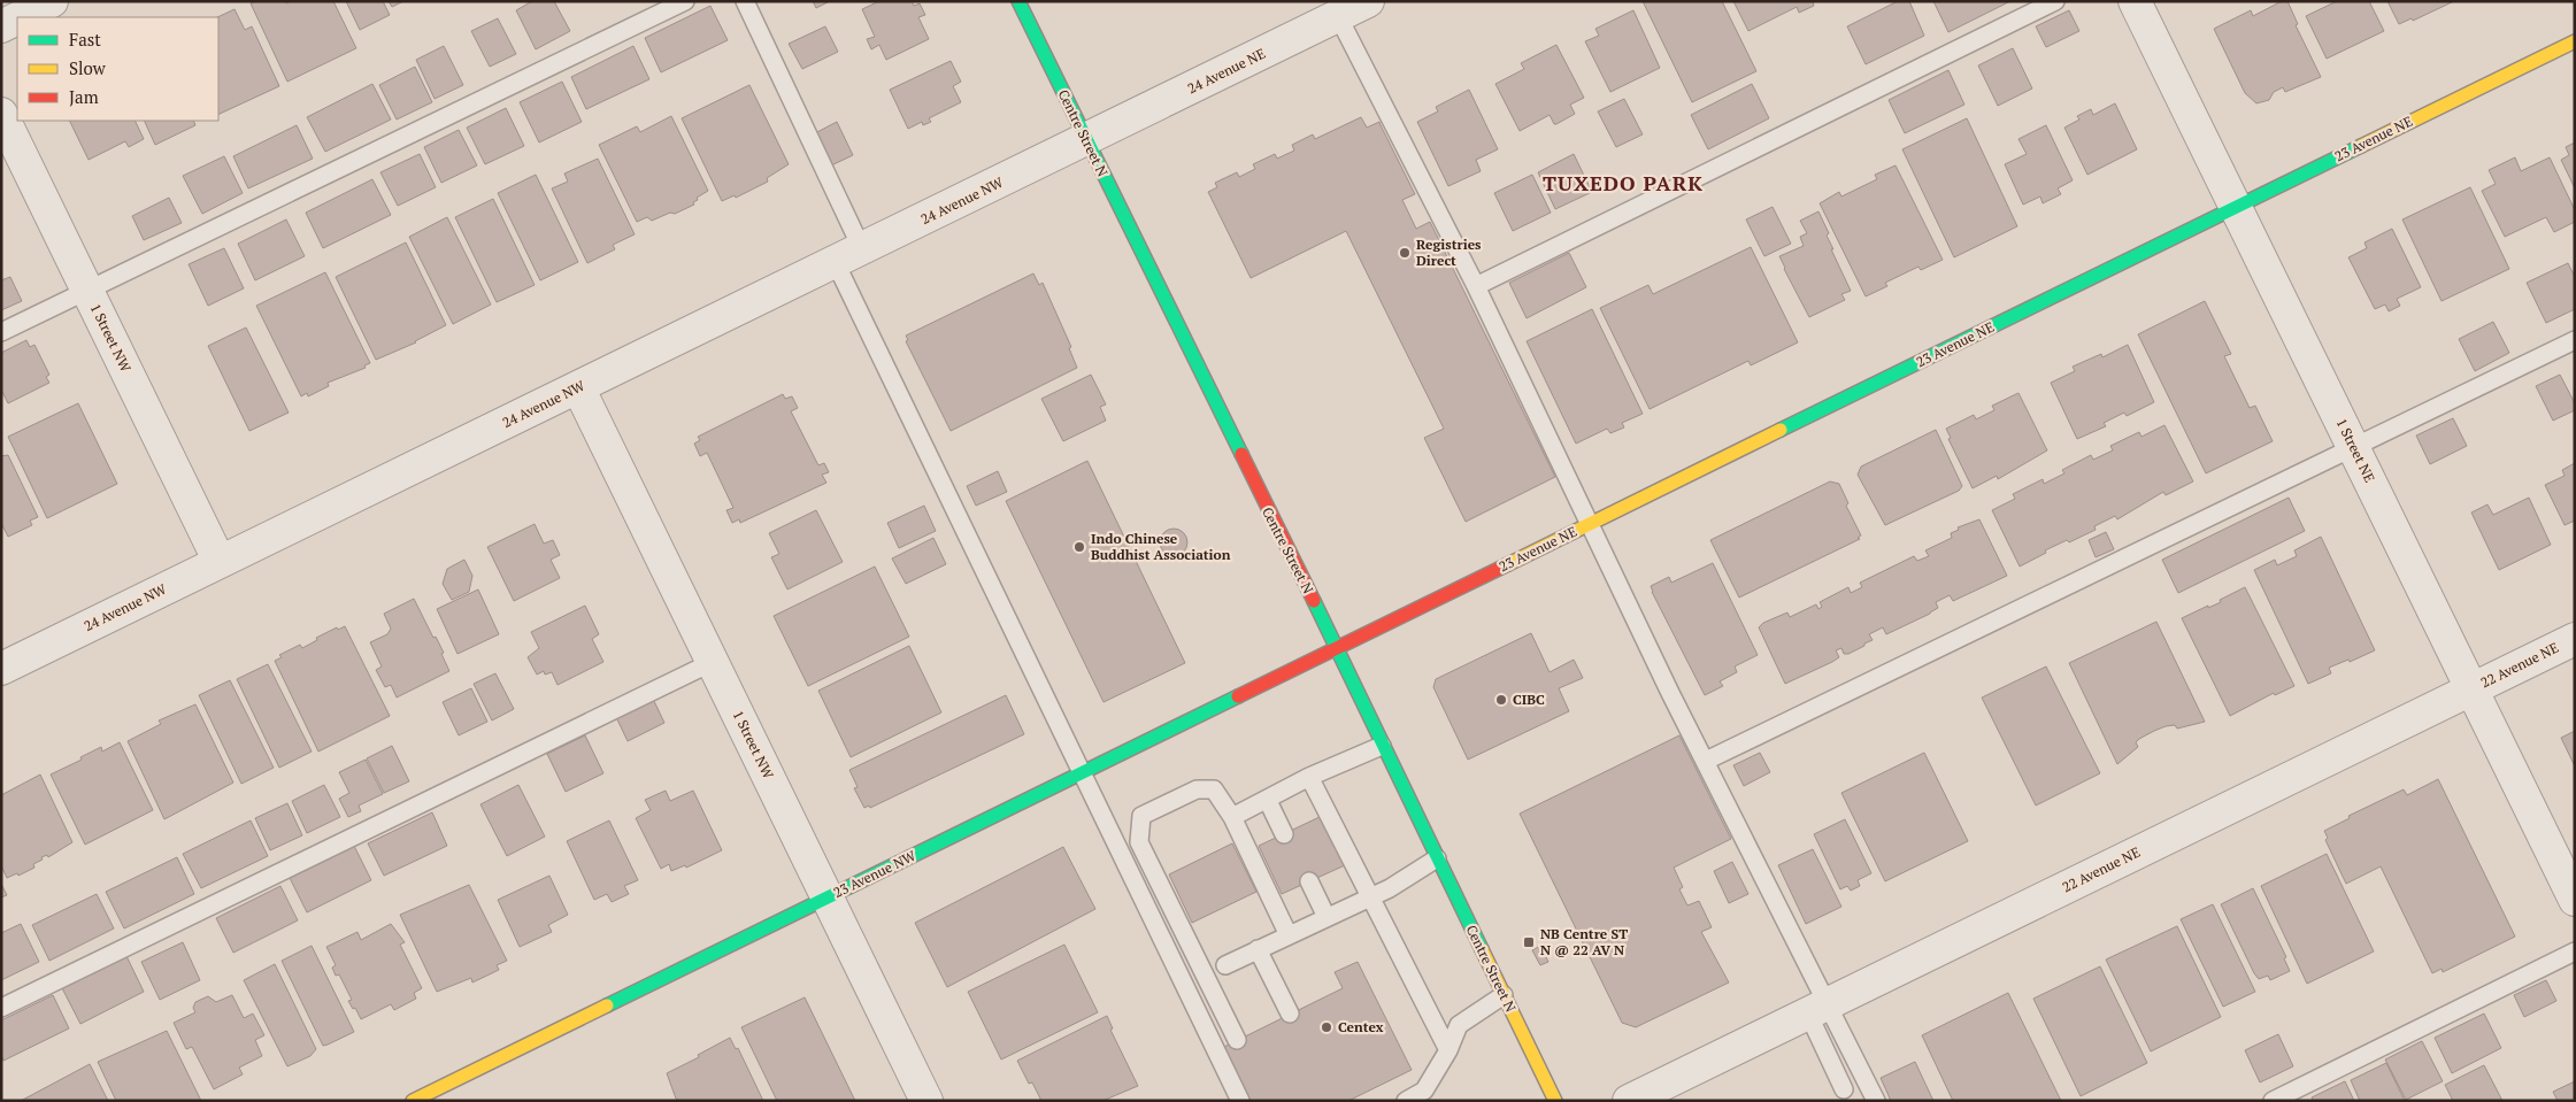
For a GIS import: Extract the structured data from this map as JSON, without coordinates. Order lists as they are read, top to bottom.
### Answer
{
  "streets": {
    "street": [
      "24 Avenue NE",
      "Centre Street N",
      "23 Avenue NE",
      "24 Avenue NW",
      "1 Street NW",
      "1 Street NE",
      "22 Avenue NE",
      "23 Avenue NW"
    ]
  },
  "crossings": [
    ["24 Avenue NE", "Centre Street N"],
    ["24 Avenue NE", "24 Avenue NW"],
    ["Centre Street N", "23 Avenue NE"],
    ["Centre Street N", "24 Avenue NW"],
    ["Centre Street N", "23 Avenue NW"],
    ["23 Avenue NE", "1 Street NE"],
    ["23 Avenue NE", "23 Avenue NW"],
    ["24 Avenue NW", "1 Street NW"],
    ["1 Street NW", "23 Avenue NW"],
    ["1 Street NE", "22 Avenue NE"]
  ],
  "districts": ["TUXEDO PARK"],
  "places": {
    "other": [
      "Registries Direct",
      "Indo Chinese Buddhist Association",
      "CIBC",
      "Centex"
    ],
    "transit": ["NB Centre ST N @ 22 AV N"]
  },
  "legend": ["Fast", "Slow", "Jam"]
}
